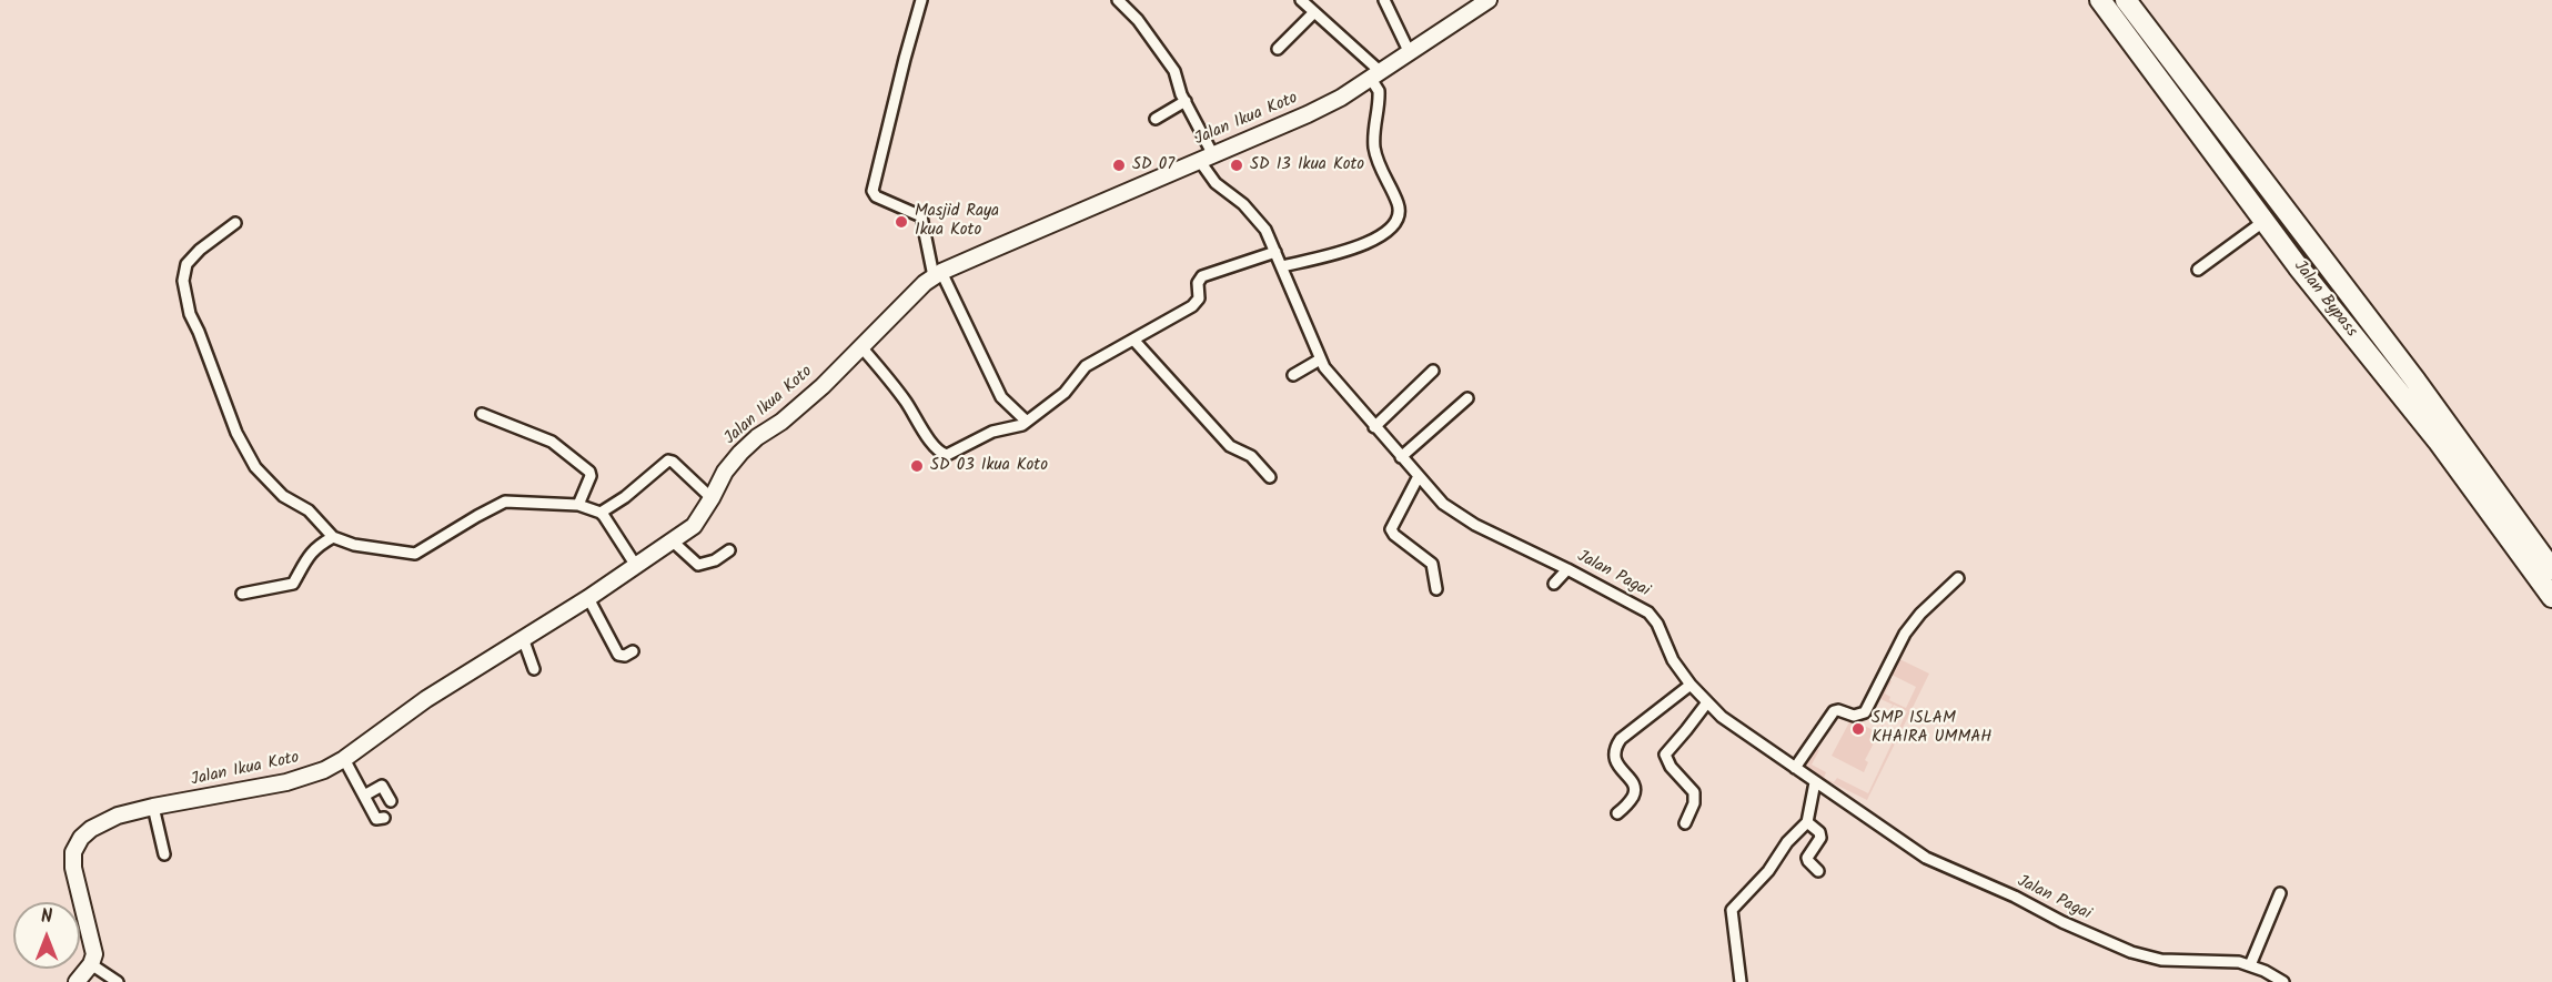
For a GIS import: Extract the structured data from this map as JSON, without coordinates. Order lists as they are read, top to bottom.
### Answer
{
  "streets": {
    "highway": ["Jalan Bypass"],
    "street": ["Jalan Ikua Koto", "Jalan Pagai"]
  },
  "crossings": [
    ["Jalan Ikua Koto", "Jalan Pagai"]
  ],
  "places": [
    "SD 07",
    "SD 13 Ikua Koto",
    "Masjid Raya Ikua Koto",
    "SD 03 Ikua Koto",
    "SMP ISLAM KHAIRA UMMAH"
  ],
  "north": "top"
}
